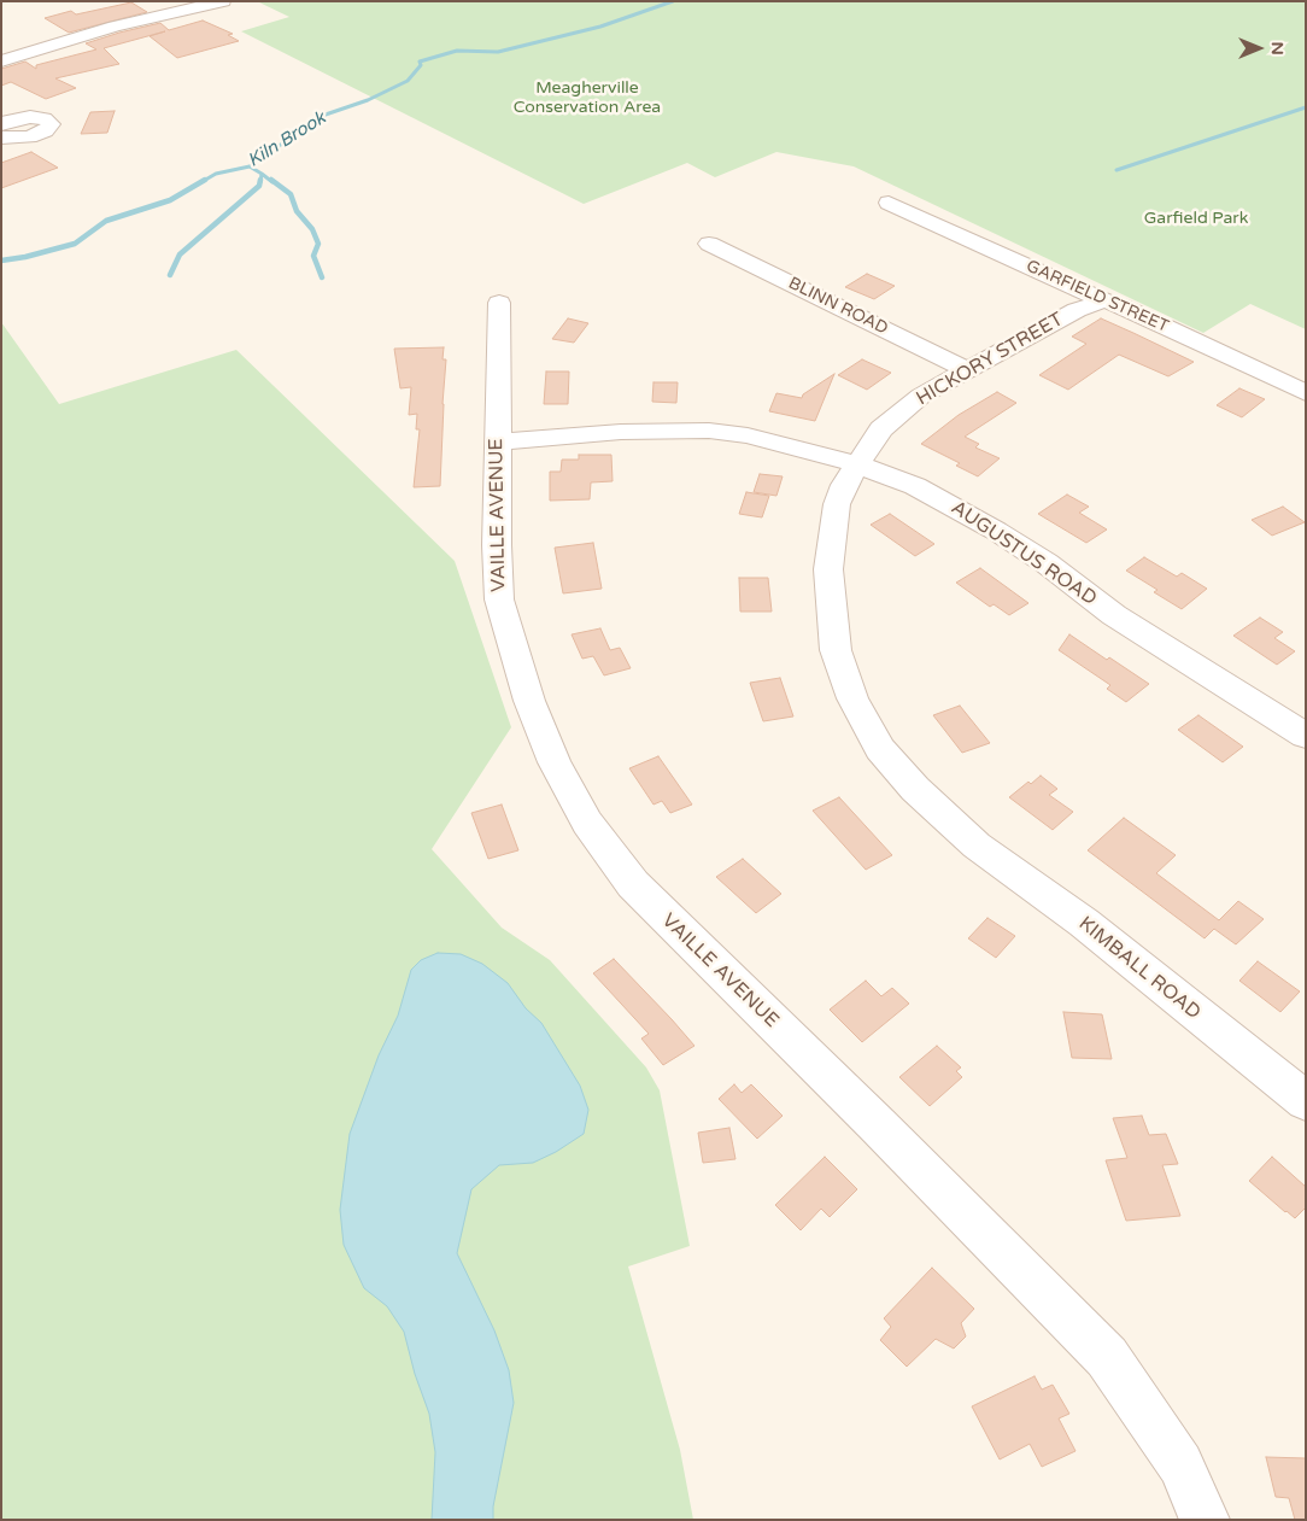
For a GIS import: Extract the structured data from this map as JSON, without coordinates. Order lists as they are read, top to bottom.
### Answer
{
  "streets": {
    "street": [
      "GARFIELD STREET",
      "BLINN ROAD",
      "HICKORY STREET",
      "VAILLE AVENUE",
      "AUGUSTUS ROAD",
      "KIMBALL ROAD"
    ]
  },
  "crossings": [
    ["GARFIELD STREET", "HICKORY STREET"],
    ["BLINN ROAD", "HICKORY STREET"],
    ["HICKORY STREET", "AUGUSTUS ROAD"],
    ["HICKORY STREET", "KIMBALL ROAD"],
    ["VAILLE AVENUE", "AUGUSTUS ROAD"]
  ],
  "water": ["Kiln Brook"],
  "parks": ["Meagherville Conservation Area", "Garfield Park"],
  "north": "right"
}
